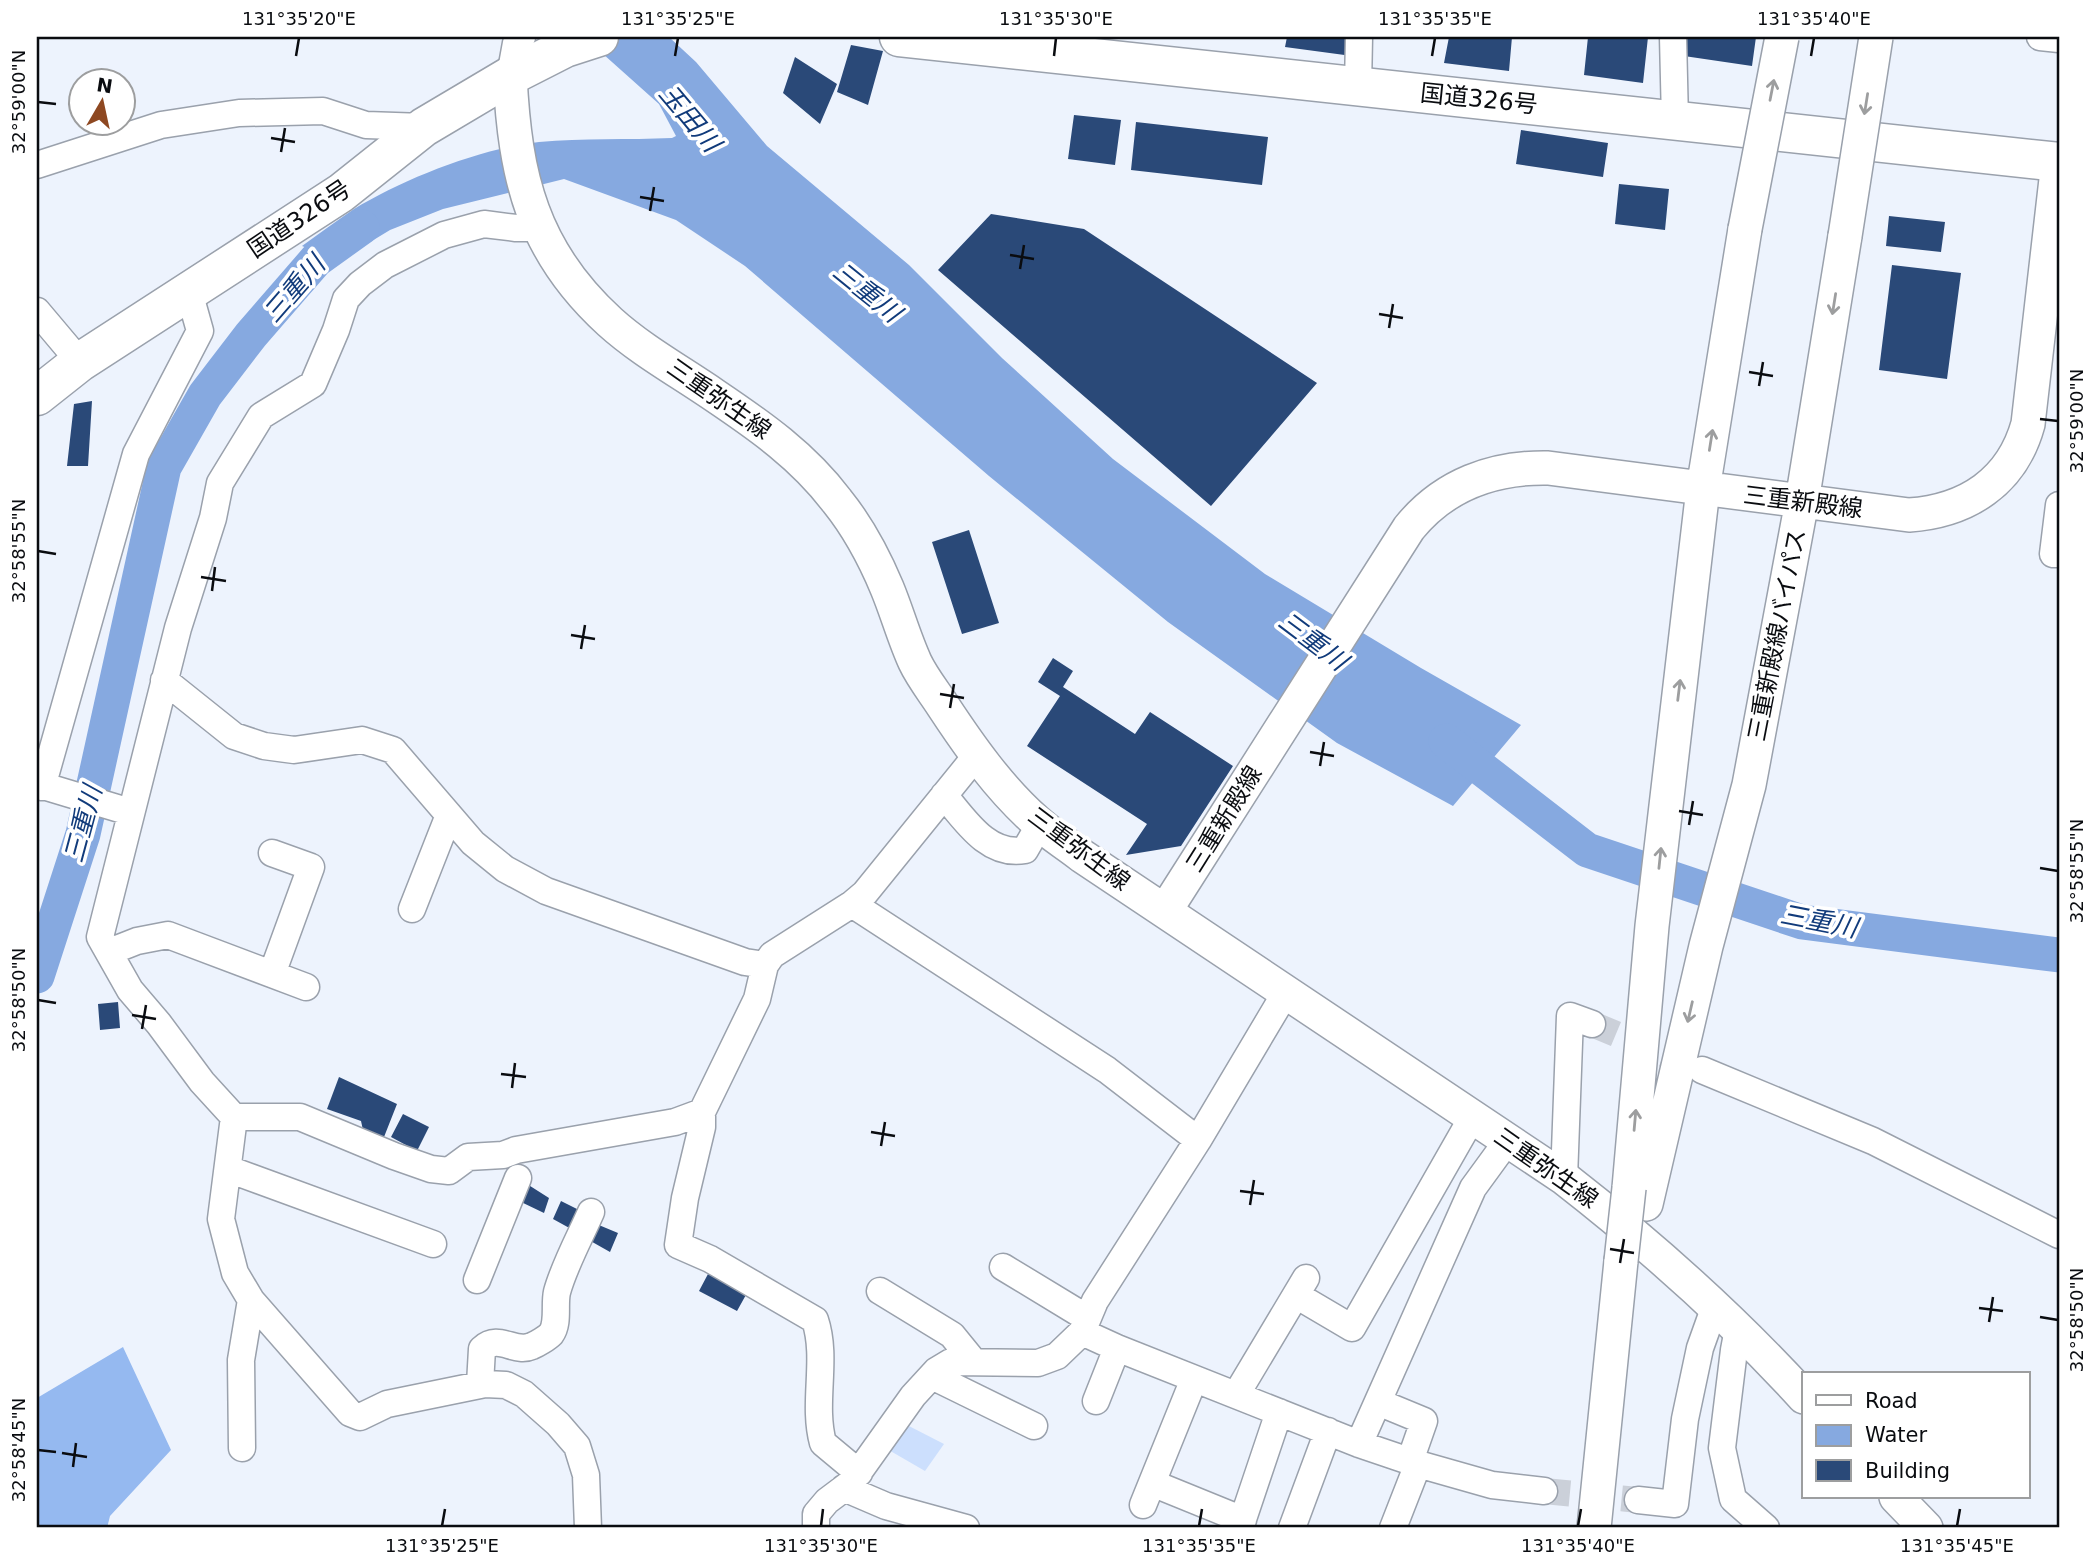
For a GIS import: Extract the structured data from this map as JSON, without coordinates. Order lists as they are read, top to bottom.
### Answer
{
  "streets": {
    "highway": ["国道326号"],
    "main road": ["三重弥生線", "三重新殿線", "三重新殿線バイパス"]
  },
  "crossings": [
    ["国道326号", "三重弥生線"],
    ["国道326号", "三重新殿線"],
    ["三重弥生線", "三重新殿線"],
    ["三重新殿線", "三重新殿線バイパス"]
  ],
  "water": ["玉田川", "三重川"],
  "legend": ["Road", "Water", "Building"],
  "north": "top",
  "coordinates": [
    "131°35'20\"E",
    "131°35'25\"E",
    "131°35'30\"E",
    "131°35'35\"E",
    "131°35'40\"E",
    "32°59'00\"N",
    "32°58'55\"N",
    "32°58'50\"N",
    "32°58'45\"N",
    "131°35'45\"E"
  ]
}
